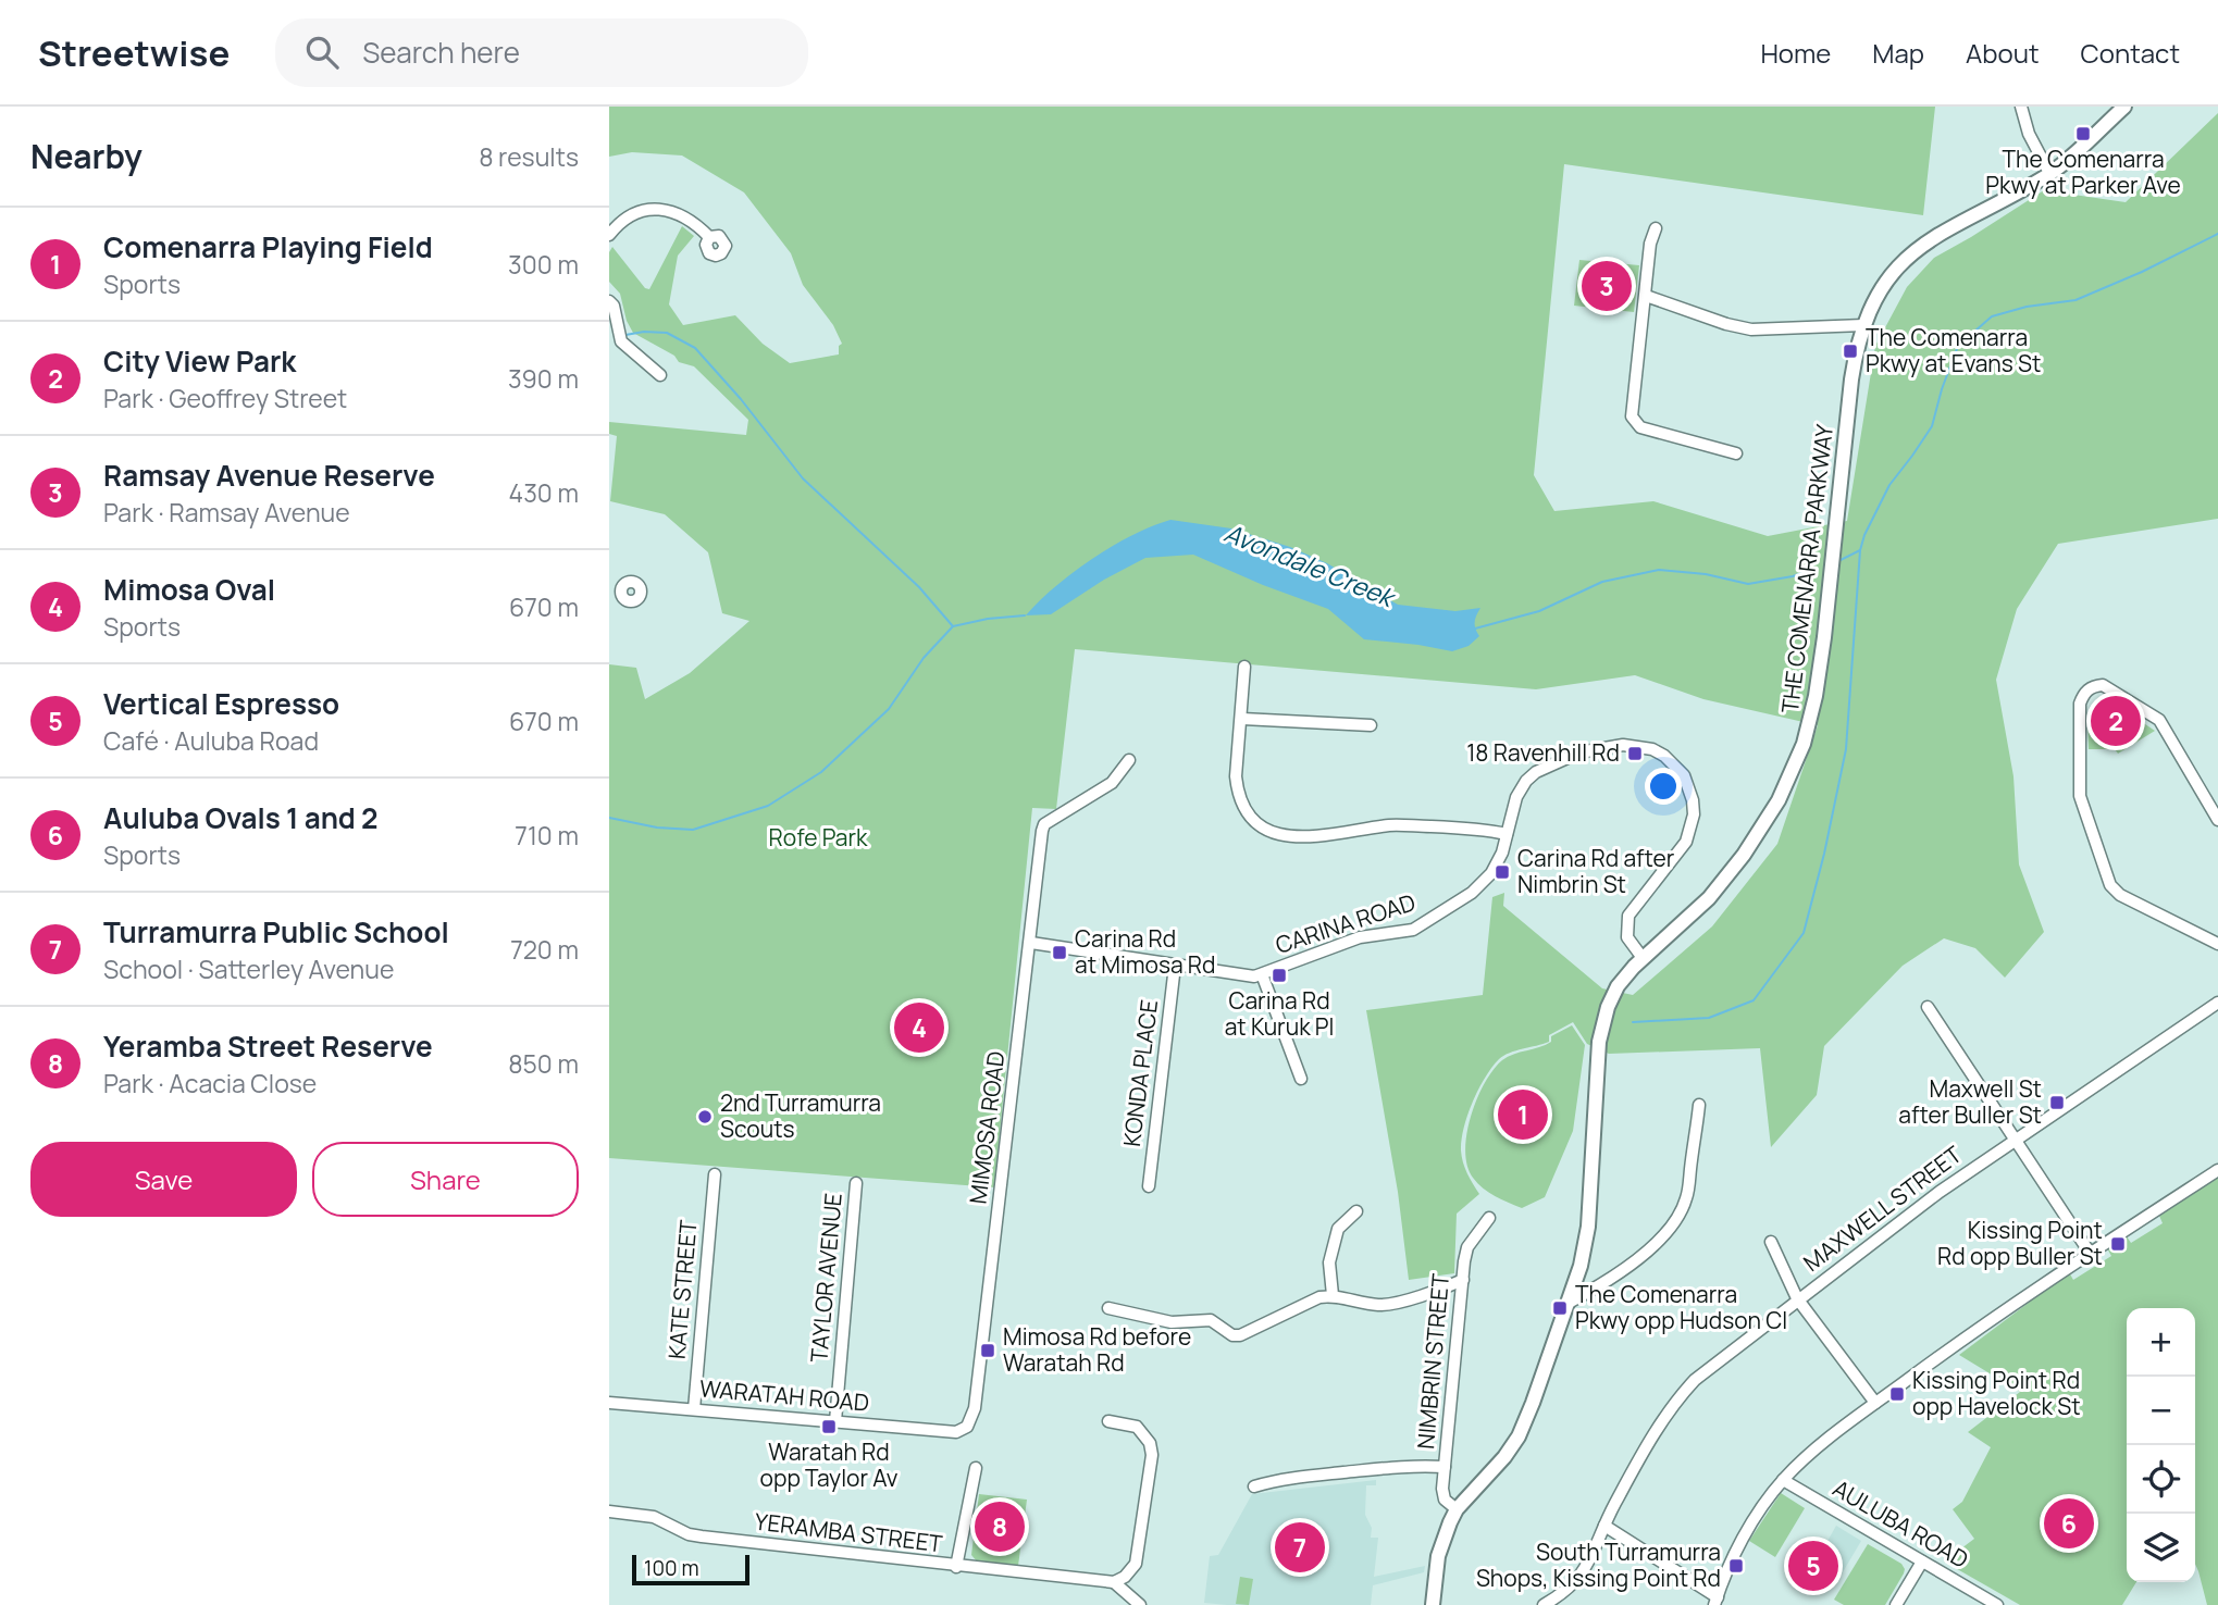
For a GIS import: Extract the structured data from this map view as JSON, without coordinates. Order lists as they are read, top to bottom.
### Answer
{
  "streets": {
    "main road": ["THE COMENARRA PARKWAY"],
    "street": [
      "CARINA ROAD",
      "KONDA PLACE",
      "MIMOSA ROAD",
      "MAXWELL STREET",
      "TAYLOR AVENUE",
      "KATE STREET",
      "NIMBRIN STREET",
      "WARATAH ROAD",
      "AULUBA ROAD",
      "YERAMBA STREET"
    ]
  },
  "crossings": [
    ["THE COMENARRA PARKWAY", "NIMBRIN STREET"],
    ["CARINA ROAD", "KONDA PLACE"],
    ["CARINA ROAD", "MIMOSA ROAD"],
    ["MIMOSA ROAD", "WARATAH ROAD"],
    ["TAYLOR AVENUE", "WARATAH ROAD"],
    ["KATE STREET", "WARATAH ROAD"]
  ],
  "water": ["Avondale Creek"],
  "parks": ["Rofe Park"],
  "places": {
    "transit": [
      "The Comenarra Pkwy at Parker Ave",
      "The Comenarra Pkwy at Evans St",
      "18 Ravenhill Rd",
      "Carina Rd after Nimbrin St",
      "Carina Rd at Mimosa Rd",
      "Carina Rd at Kuruk Pl",
      "Maxwell St after Buller St",
      "Kissing Point Rd opp Buller St",
      "The Comenarra Pkwy opp Hudson Cl",
      "Mimosa Rd before Waratah Rd",
      "Kissing Point Rd opp Havelock St",
      "Waratah Rd opp Taylor Av",
      "South Turramurra Shops, Kissing Point Rd"
    ],
    "other": ["2nd Turramurra Scouts"]
  },
  "scale_bar": "100 m",
  "page": {
    "header": "Streetwise",
    "search": "Search here",
    "nav": [
      "Home",
      "Map",
      "About",
      "Contact"
    ],
    "heading": ["Nearby", "8 results"],
    "list": [
      {
        "mark": "1",
        "name": "Comenarra Playing Field",
        "note": "Sports",
        "value": "300 m"
      },
      {
        "mark": "2",
        "name": "City View Park",
        "note": "Park · Geoffrey Street",
        "value": "390 m"
      },
      {
        "mark": "3",
        "name": "Ramsay Avenue Reserve",
        "note": "Park · Ramsay Avenue",
        "value": "430 m"
      },
      {
        "mark": "4",
        "name": "Mimosa Oval",
        "note": "Sports",
        "value": "670 m"
      },
      {
        "mark": "5",
        "name": "Vertical Espresso",
        "note": "Café · Auluba Road",
        "value": "670 m"
      },
      {
        "mark": "6",
        "name": "Auluba Ovals 1 and 2",
        "note": "Sports",
        "value": "710 m"
      },
      {
        "mark": "7",
        "name": "Turramurra Public School",
        "note": "School · Satterley Avenue",
        "value": "720 m"
      },
      {
        "mark": "8",
        "name": "Yeramba Street Reserve",
        "note": "Park · Acacia Close",
        "value": "850 m"
      }
    ],
    "pins": [
      "3",
      "2",
      "4",
      "1",
      "6",
      "8",
      "7",
      "5"
    ],
    "buttons": ["Save", "Share"],
    "map_buttons": ["+", "−"],
    "scale": "100 m"
  }
}
